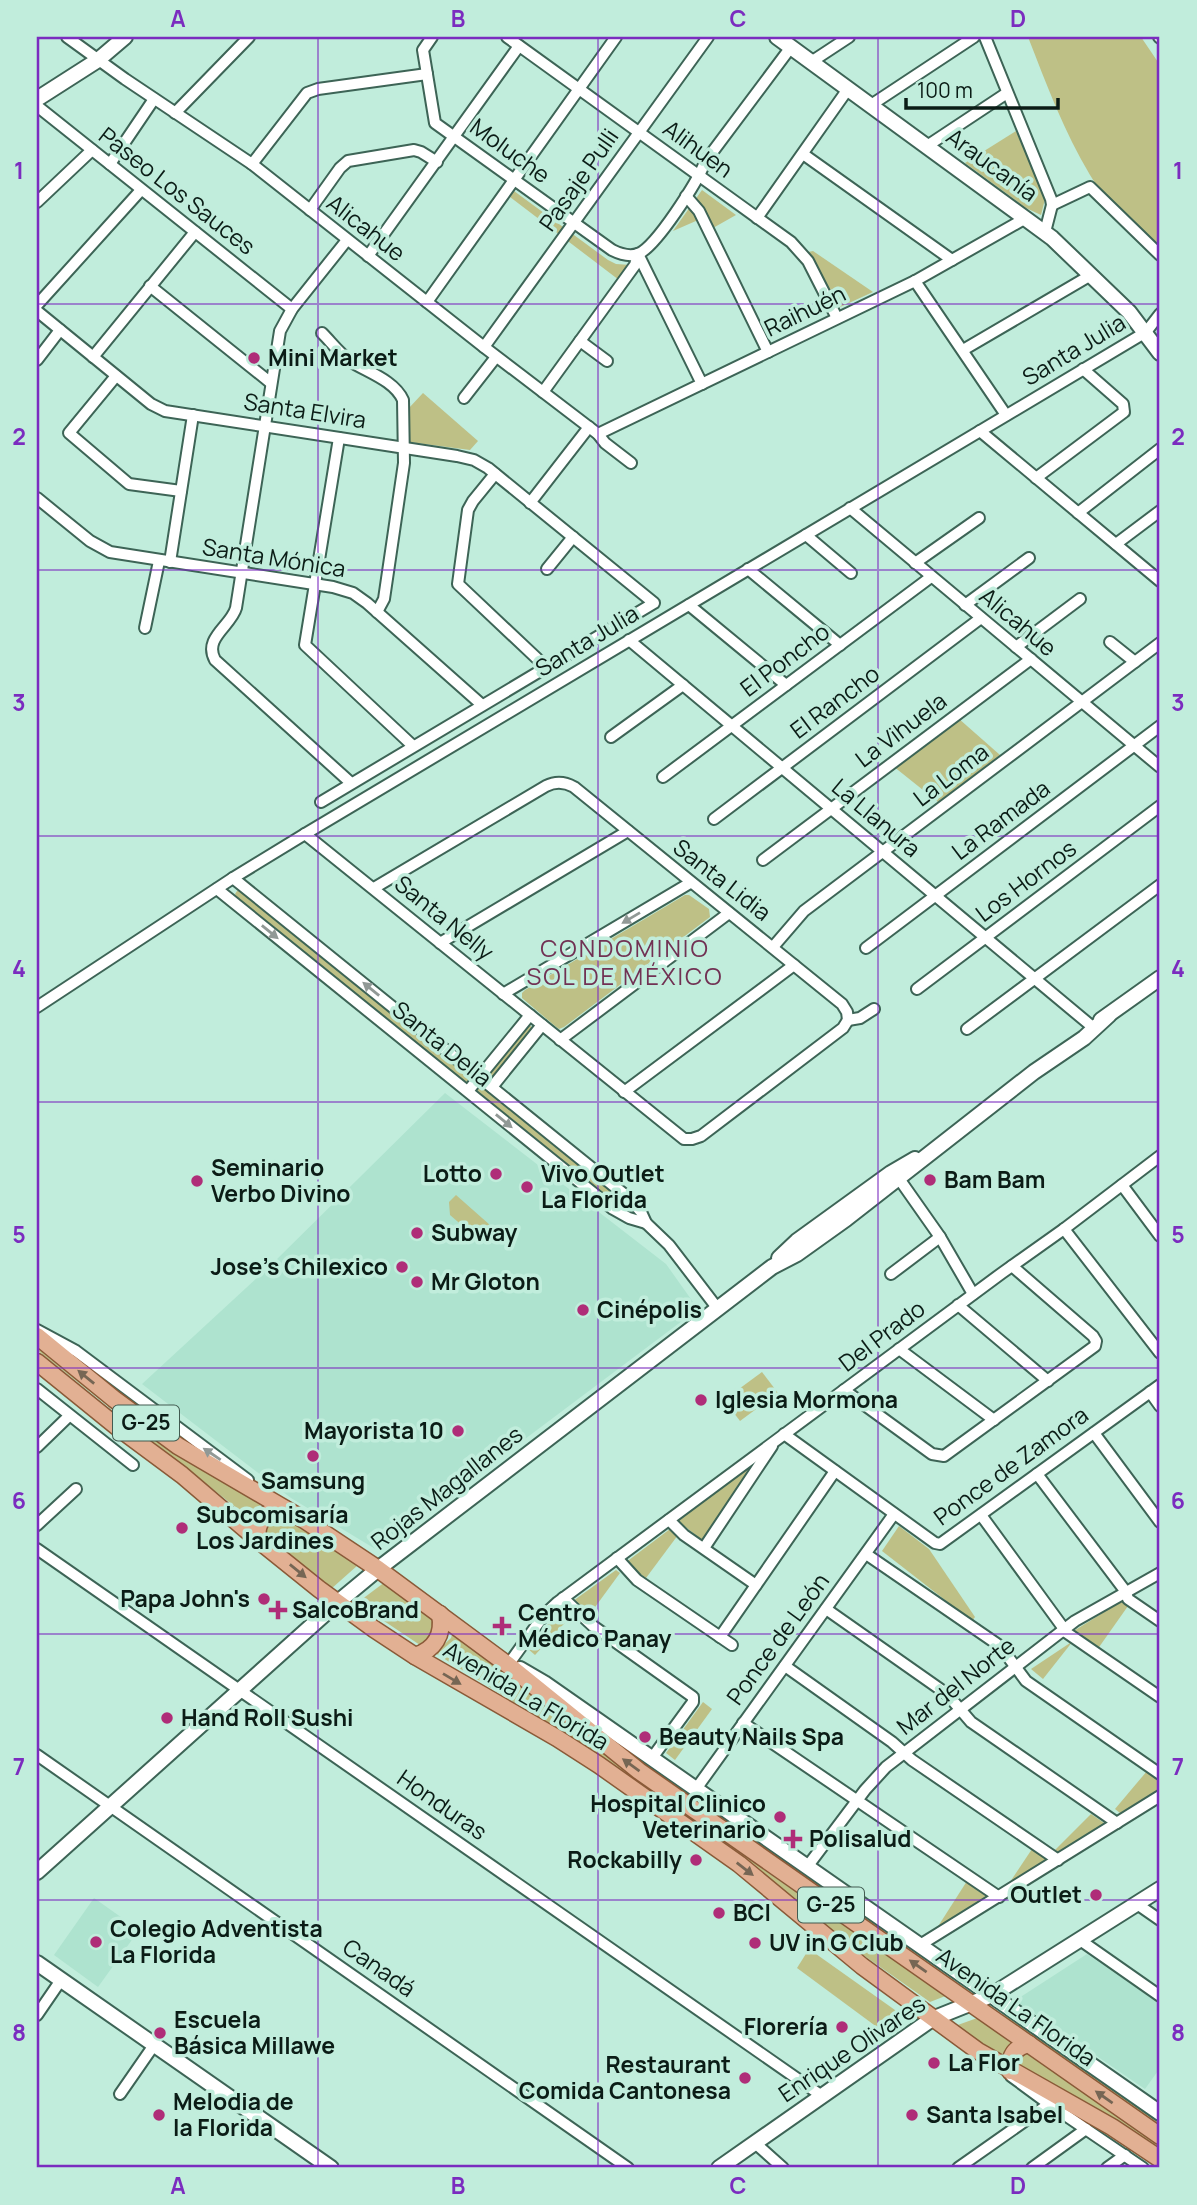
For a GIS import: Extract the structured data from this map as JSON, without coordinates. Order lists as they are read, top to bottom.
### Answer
{
  "streets": {
    "main road": ["G-25", "Avenida La Florida"],
    "street": [
      "Alihuen",
      "Moluche",
      "Araucanía",
      "Pasaje Pulli",
      "Paseo Los Sauces",
      "Alicahue",
      "Raihuén",
      "Santa Julia",
      "Santa Elvira",
      "Santa Mónica",
      "El Poncho",
      "El Rancho",
      "La Vihuela",
      "La Loma",
      "La Llanura",
      "La Ramada",
      "Santa Lidia",
      "Los Hornos",
      "Santa Nelly",
      "Santa Delia",
      "Del Prado",
      "Ponce de Zamora",
      "Rojas Magallanes",
      "Ponce de León",
      "Mar del Norte",
      "Honduras",
      "Canadá",
      "Enrique Olivares"
    ]
  },
  "crossings": [
    ["Alihuen", "Pasaje Pulli"],
    ["Alihuen", "Raihuén"],
    ["Moluche", "Pasaje Pulli"],
    ["Araucanía", "Raihuén"],
    ["Araucanía", "Santa Julia"],
    ["Pasaje Pulli", "Alicahue"],
    ["Alicahue", "Raihuén"],
    ["Alicahue", "Santa Julia"],
    ["Alicahue", "El Poncho"],
    ["Alicahue", "El Rancho"],
    ["Alicahue", "La Vihuela"],
    ["Alicahue", "La Loma"],
    ["Alicahue", "La Ramada"],
    ["Raihuén", "Santa Elvira"],
    ["Santa Julia", "Santa Elvira"],
    ["Santa Julia", "Santa Mónica"],
    ["Santa Julia", "La Llanura"],
    ["Santa Julia", "Santa Nelly"],
    ["Santa Julia", "Santa Delia"],
    ["El Poncho", "La Llanura"],
    ["El Rancho", "La Llanura"],
    ["La Vihuela", "La Llanura"],
    ["La Loma", "La Llanura"],
    ["La Loma", "Santa Lidia"],
    ["La Llanura", "La Ramada"],
    ["La Llanura", "Los Hornos"],
    ["La Llanura", "Rojas Magallanes"],
    ["Santa Lidia", "Santa Nelly"],
    ["Santa Delia", "Rojas Magallanes"],
    ["Del Prado", "Ponce de Zamora"],
    ["Del Prado", "Avenida La Florida"],
    ["Ponce de Zamora", "Ponce de León"],
    ["Rojas Magallanes", "Avenida La Florida"],
    ["Rojas Magallanes", "Honduras"],
    ["Rojas Magallanes", "Canadá"],
    ["Ponce de León", "Avenida La Florida"],
    ["Mar del Norte", "Avenida La Florida"],
    ["Avenida La Florida", "Enrique Olivares"],
    ["Honduras", "Enrique Olivares"]
  ],
  "districts": ["CONDOMINIO SOL DE MÉXICO"],
  "places": {
    "other": [
      "Mini Market",
      "Lotto",
      "Bam Bam",
      "Seminario Verbo Divino",
      "Vivo Outlet La Florida",
      "Subway",
      "Jose's Chilexico",
      "Mr Gloton",
      "Cinépolis",
      "Iglesia Mormona",
      "Mayorista 10",
      "Samsung",
      "Subcomisaría Los Jardines",
      "Papa John's",
      "Hand Roll Sushi",
      "Beauty Nails Spa",
      "Hospital Clinico Veterinario",
      "Rockabilly",
      "Outlet",
      "BCI",
      "Colegio Adventista La Florida",
      "UV in G Club",
      "Florería",
      "Escuela Básica Millawe",
      "La Flor",
      "Restaurant Comida Cantonesa",
      "Melodia de la Florida",
      "Santa Isabel"
    ],
    "health": ["SalcoBrand", "Centro Médico Panay", "Polisalud"]
  },
  "scale_bar": "100 m",
  "grid": {
    "columns": [
      "A",
      "B",
      "C",
      "D"
    ],
    "rows": [
      "1",
      "2",
      "3",
      "4",
      "5",
      "6",
      "7",
      "8"
    ]
  }
}
